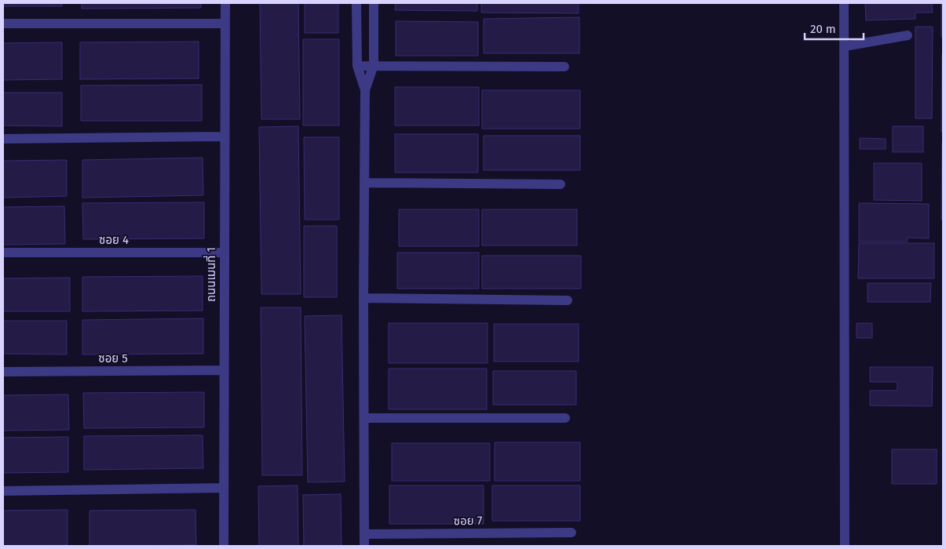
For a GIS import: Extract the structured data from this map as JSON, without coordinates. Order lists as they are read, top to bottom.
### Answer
{
  "streets": {
    "street": [
      "ซอย 4",
      "ถนนเมนที่ 1",
      "ซอย 5",
      "ซอย 7"
    ]
  },
  "crossings": [
    ["ซอย 4", "ถนนเมนที่ 1"],
    ["ถนนเมนที่ 1", "ซอย 5"]
  ],
  "scale_bar": "20 m"
}
